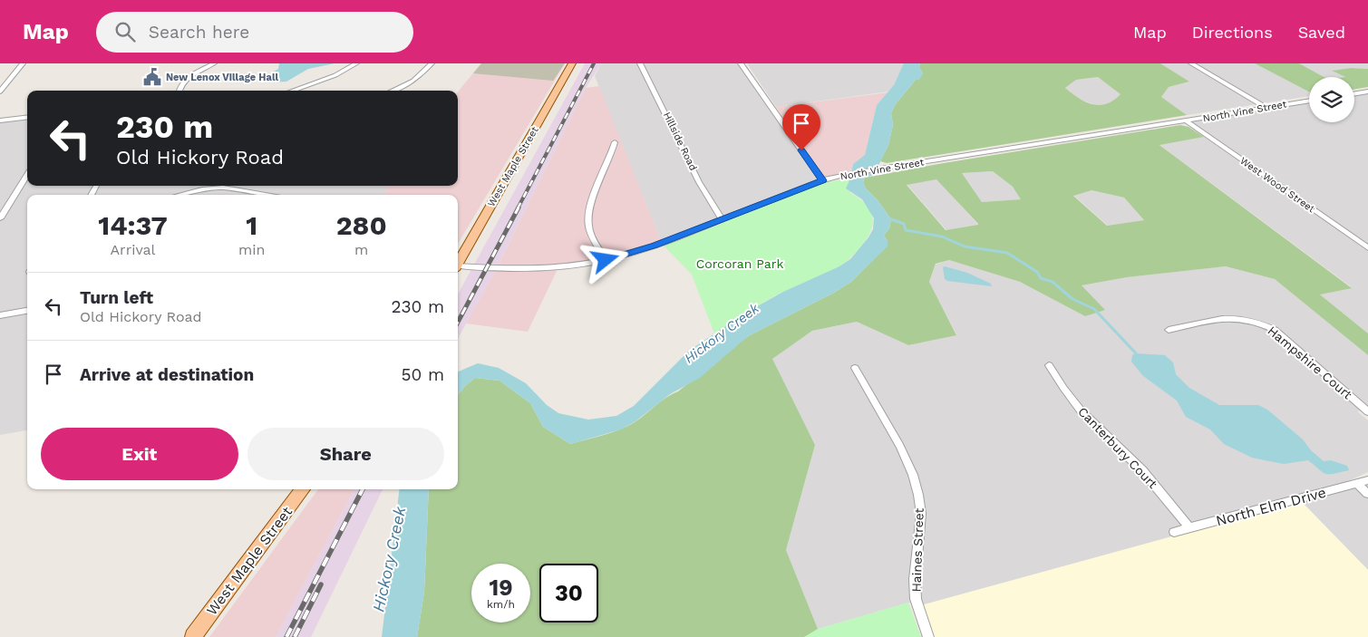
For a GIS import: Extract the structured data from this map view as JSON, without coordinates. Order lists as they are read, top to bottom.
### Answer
{
  "streets": {
    "main road": ["West Maple Street"],
    "street": [
      "North Vine Street",
      "Hillside Road",
      "West Wood Street",
      "Hampshire Court",
      "Canterbury Court",
      "North Elm Drive",
      "Haines Street"
    ]
  },
  "crossings": [
    ["North Vine Street", "Hillside Road"],
    ["North Vine Street", "West Wood Street"],
    ["Canterbury Court", "North Elm Drive"]
  ],
  "water": ["Hickory Creek"],
  "parks": ["Corcoran Park"],
  "places": {
    "public building": ["New Lenox Village Hall"]
  },
  "page": {
    "header": "Map",
    "search": "Search here",
    "nav": ["Map", "Directions", "Saved"],
    "turn": ["230 m", "Old Hickory Road"],
    "eta": [
      "14:37",
      "Arrival",
      "1",
      "min",
      "280",
      "m"
    ],
    "list": [
      {
        "name": "Turn left",
        "note": "Old Hickory Road",
        "value": "230 m"
      },
      {
        "name": "Arrive at destination",
        "value": "50 m"
      }
    ],
    "buttons": ["Exit", "Share"],
    "speed": "19 km/h",
    "limit": "30"
  }
}
